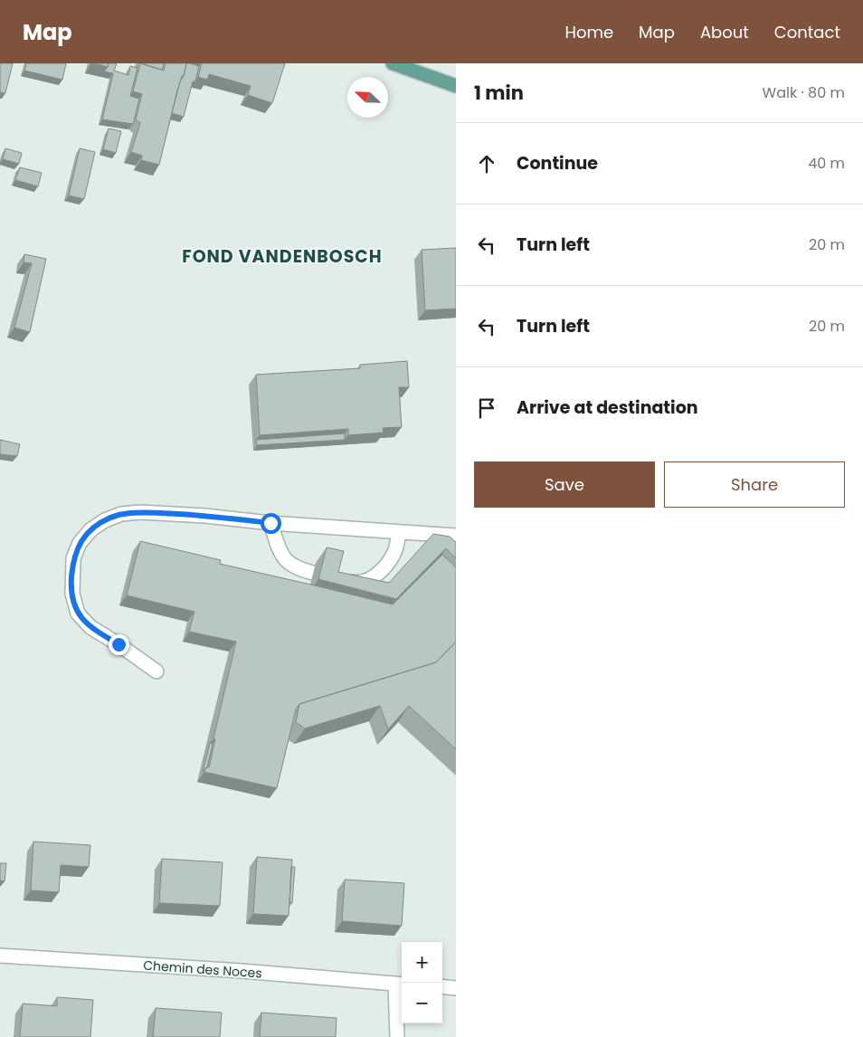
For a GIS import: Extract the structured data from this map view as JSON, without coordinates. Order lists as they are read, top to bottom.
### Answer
{
  "streets": {
    "street": ["Chemin des Noces"]
  },
  "districts": ["FOND VANDENBOSCH"],
  "north": "top left",
  "page": {
    "header": "Map",
    "nav": [
      "Home",
      "Map",
      "About",
      "Contact"
    ],
    "heading": ["1 min", "Walk · 80 m"],
    "list": [
      ["Continue", "40 m"],
      ["Turn left", "20 m"],
      ["Turn left", "20 m"],
      "Arrive at destination"
    ],
    "buttons": ["Save", "Share"],
    "map_buttons": ["+", "−"]
  }
}
